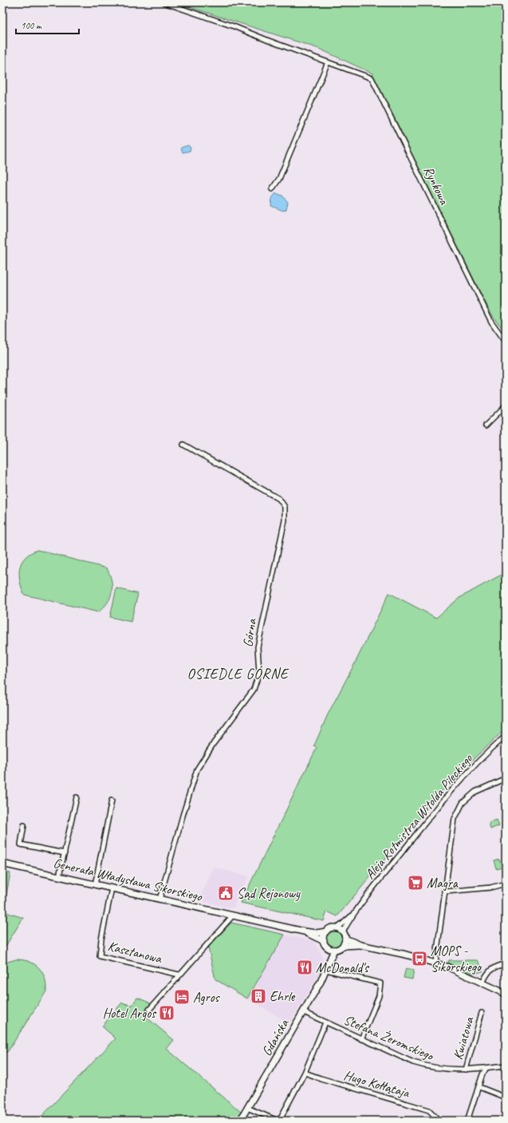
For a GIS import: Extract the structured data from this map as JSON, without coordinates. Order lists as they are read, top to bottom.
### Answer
{
  "streets": {
    "main road": ["Generała Władysława Sikorskiego", "Gdańska"],
    "street": [
      "Rynkowa",
      "Górna",
      "Aleja Rotmistrza Witolda Pileckiego",
      "Kasztanowa",
      "Stefana Żeromskiego",
      "Kwiatowa",
      "Hugo Kołłątaja"
    ]
  },
  "crossings": [
    ["Górna", "Generała Władysława Sikorskiego"],
    ["Aleja Rotmistrza Witolda Pileckiego", "Generała Władysława Sikorskiego"],
    ["Aleja Rotmistrza Witolda Pileckiego", "Gdańska"],
    ["Generała Władysława Sikorskiego", "Kasztanowa"],
    ["Generała Władysława Sikorskiego", "Gdańska"],
    ["Gdańska", "Stefana Żeromskiego"],
    ["Stefana Żeromskiego", "Kwiatowa"]
  ],
  "districts": ["OSIEDLE GÓRNE"],
  "places": {
    "supermarket": ["Magra"],
    "public building": ["Sąd Rejonowy"],
    "bus stop": ["MOPS - Sikorskiego"],
    "restaurant": ["McDonald's", "Hotel Argos"],
    "building": ["Ehrle"],
    "hotel": ["Agros"]
  },
  "scale_bar": "100 m"
}
